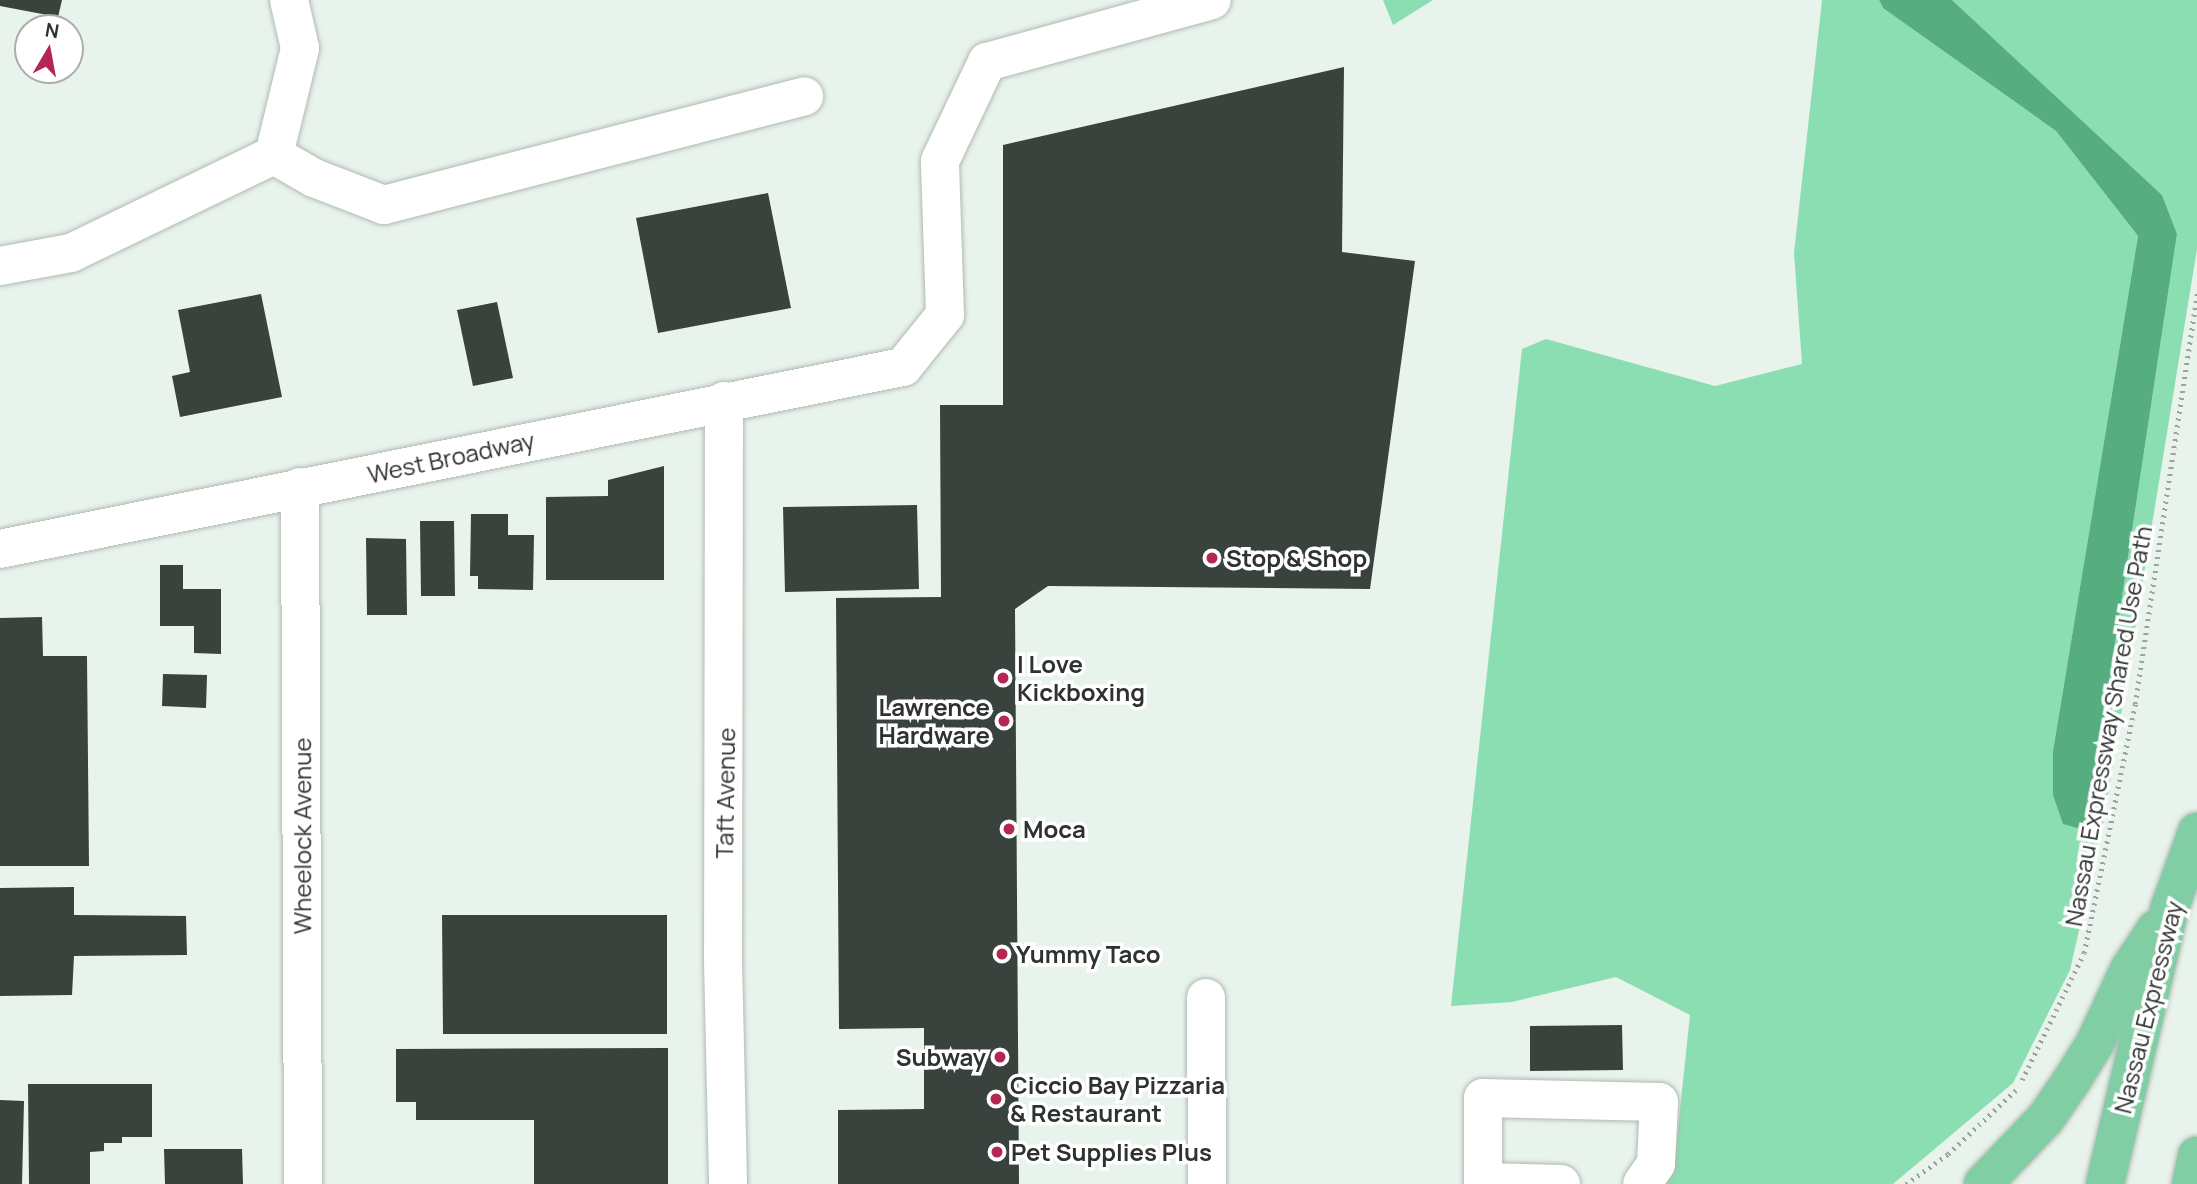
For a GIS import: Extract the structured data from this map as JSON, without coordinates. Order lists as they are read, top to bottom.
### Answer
{
  "streets": {
    "highway": ["Nassau Expressway"],
    "street": ["West Broadway", "Taft Avenue", "Wheelock Avenue"],
    "path": ["Nassau Expressway Shared Use Path"]
  },
  "crossings": [
    ["West Broadway", "Taft Avenue"],
    ["West Broadway", "Wheelock Avenue"]
  ],
  "places": [
    "Stop & Shop",
    "I Love Kickboxing",
    "Lawrence Hardware",
    "Moca",
    "Yummy Taco",
    "Subway",
    "Ciccio Bay Pizzaria & Restaurant",
    "Pet Supplies Plus"
  ],
  "north": "top"
}
